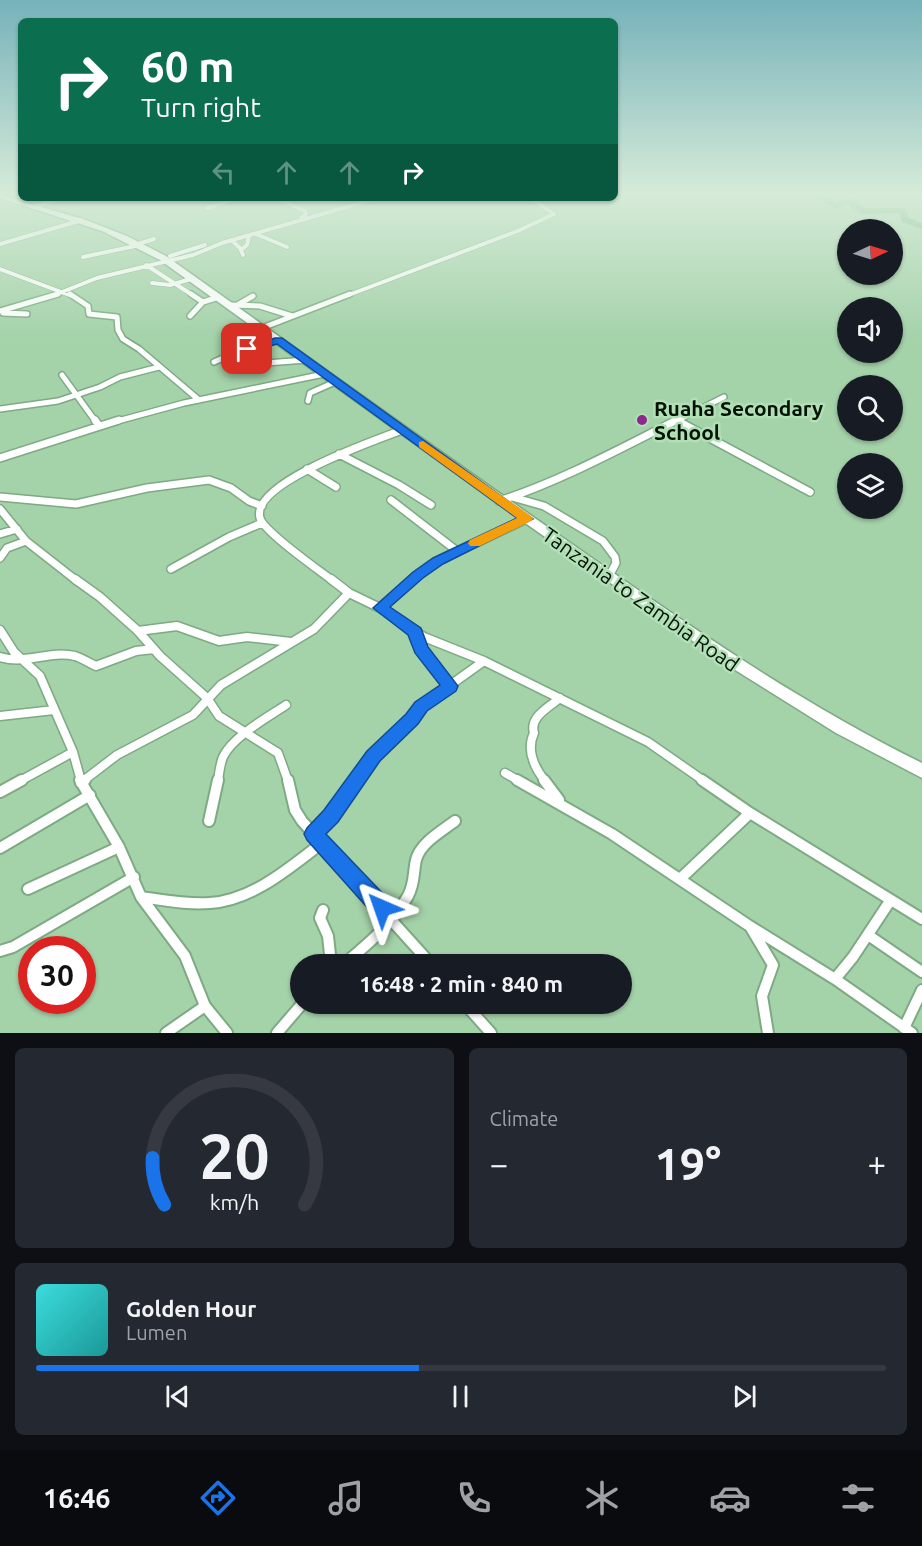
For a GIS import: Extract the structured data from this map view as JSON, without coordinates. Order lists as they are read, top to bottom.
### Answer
{
  "streets": {
    "highway": ["Tanzania to Zambia Road"]
  },
  "places": ["Ruaha Secondary School"],
  "north": "right",
  "page": {
    "turn": ["60 m", "Turn right"],
    "limit": "30",
    "trip": "16:48 · 2 min · 840 m",
    "tile": "Climate",
    "heat": ["−", "19°", "+"],
    "song": ["Golden Hour", "Lumen"],
    "tabs": "16:46",
    "gauge": ["20", "km/h"]
  }
}
